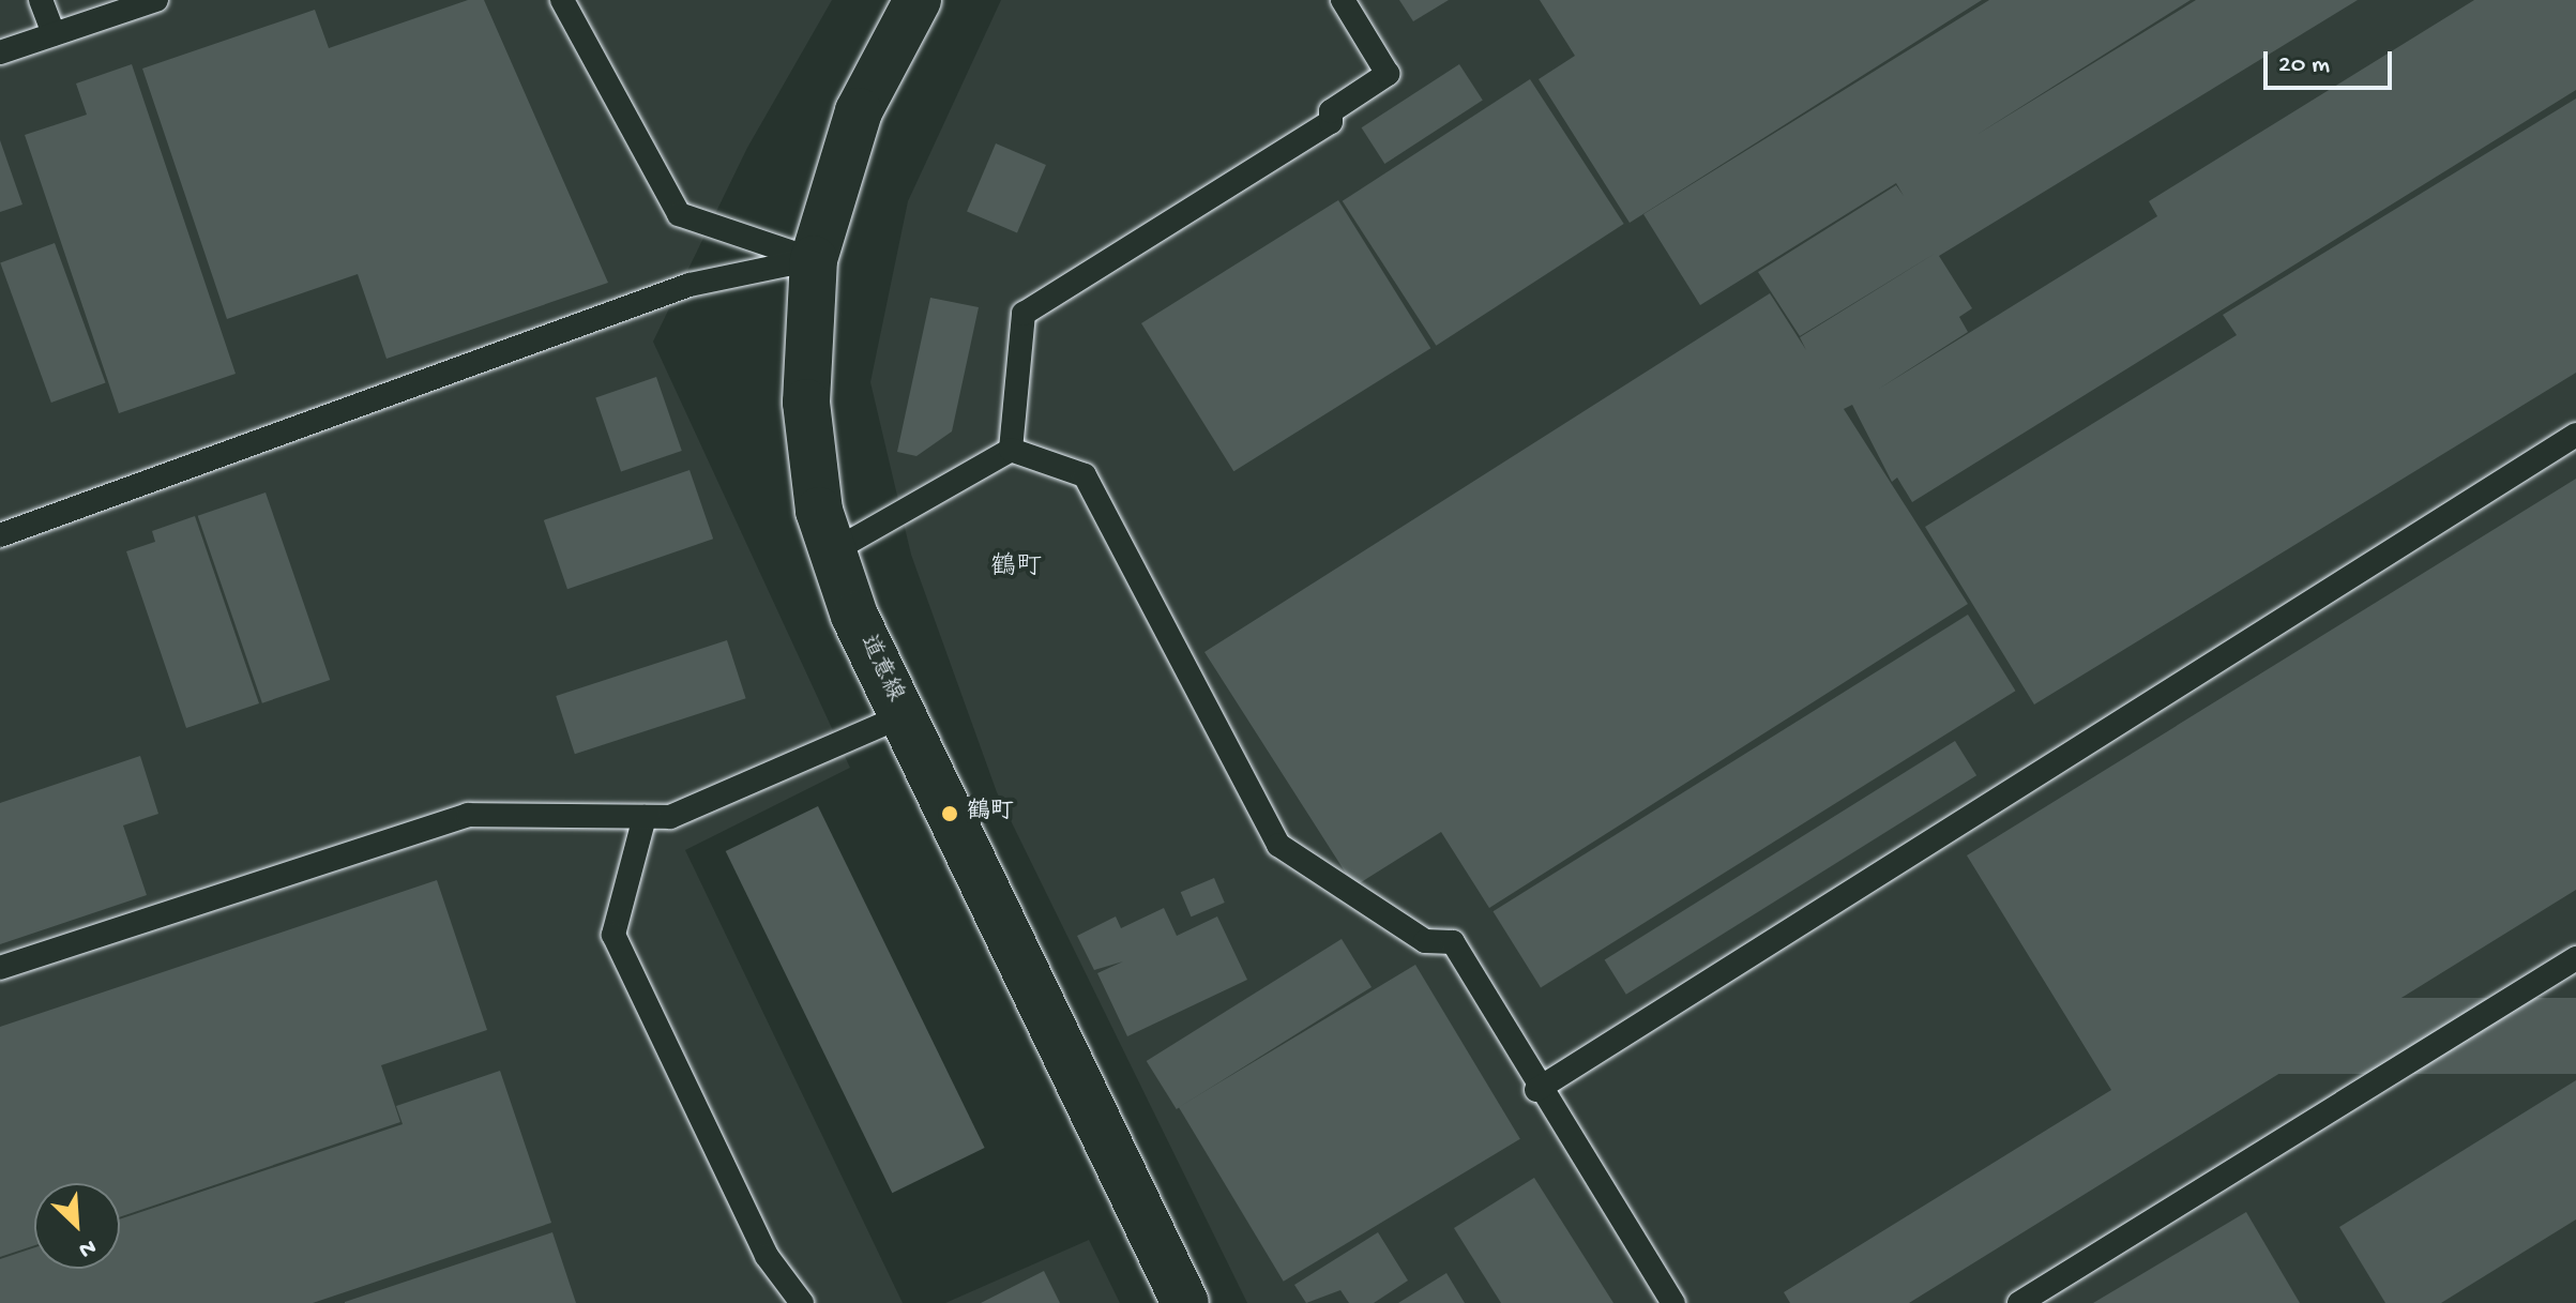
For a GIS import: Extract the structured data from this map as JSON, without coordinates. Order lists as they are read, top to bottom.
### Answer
{
  "streets": {
    "street": ["道意線"]
  },
  "districts": ["鶴町"],
  "places": ["鶴町"],
  "scale_bar": "20 m",
  "north": "bottom right"
}
